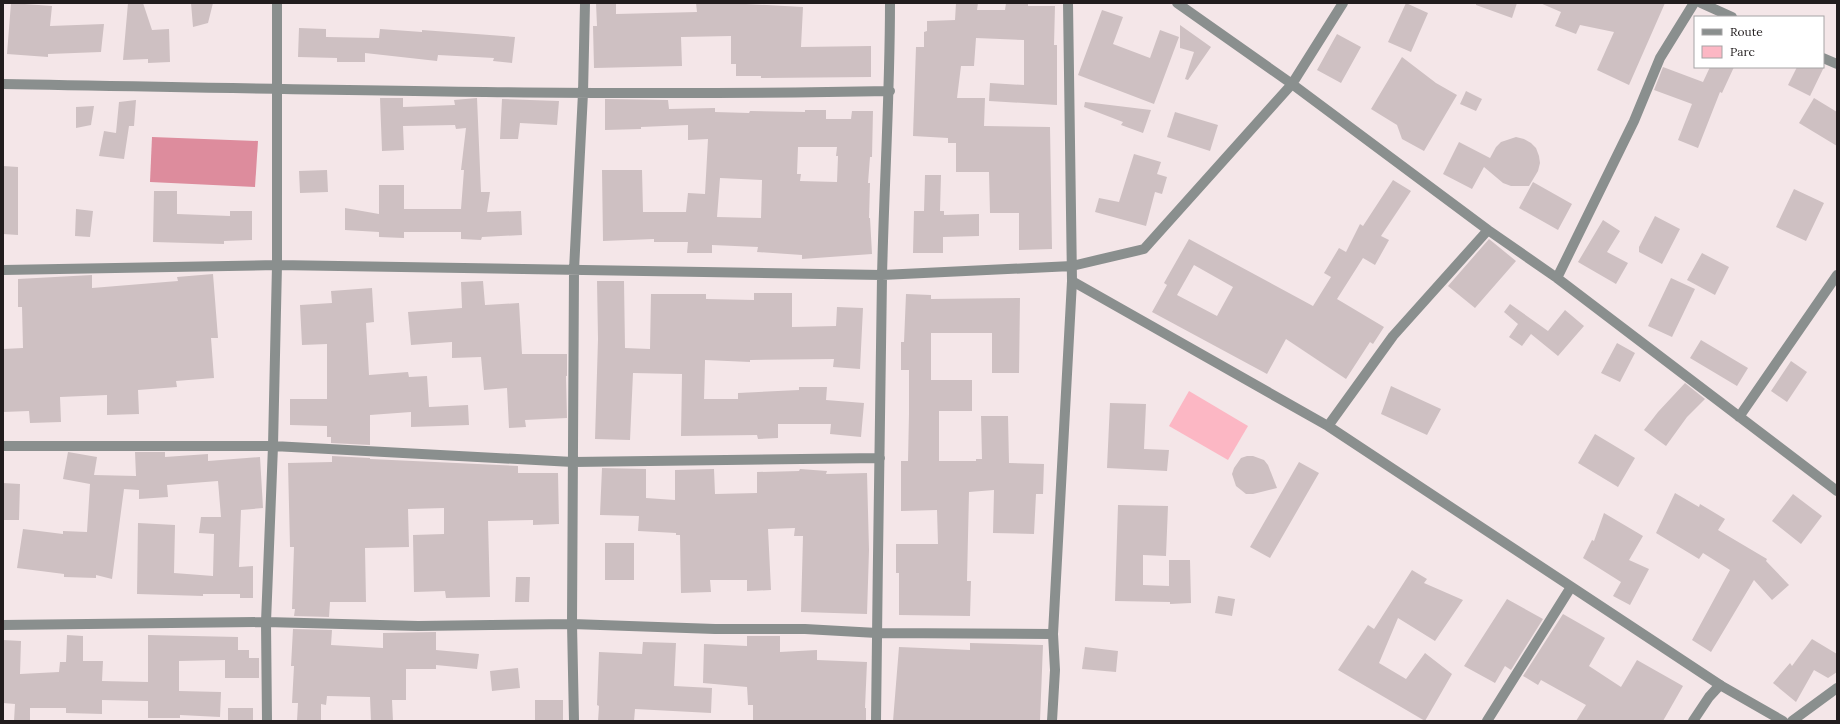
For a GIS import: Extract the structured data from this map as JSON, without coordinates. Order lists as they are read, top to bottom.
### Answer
{
  "legend": ["Route", "Parc"]
}
